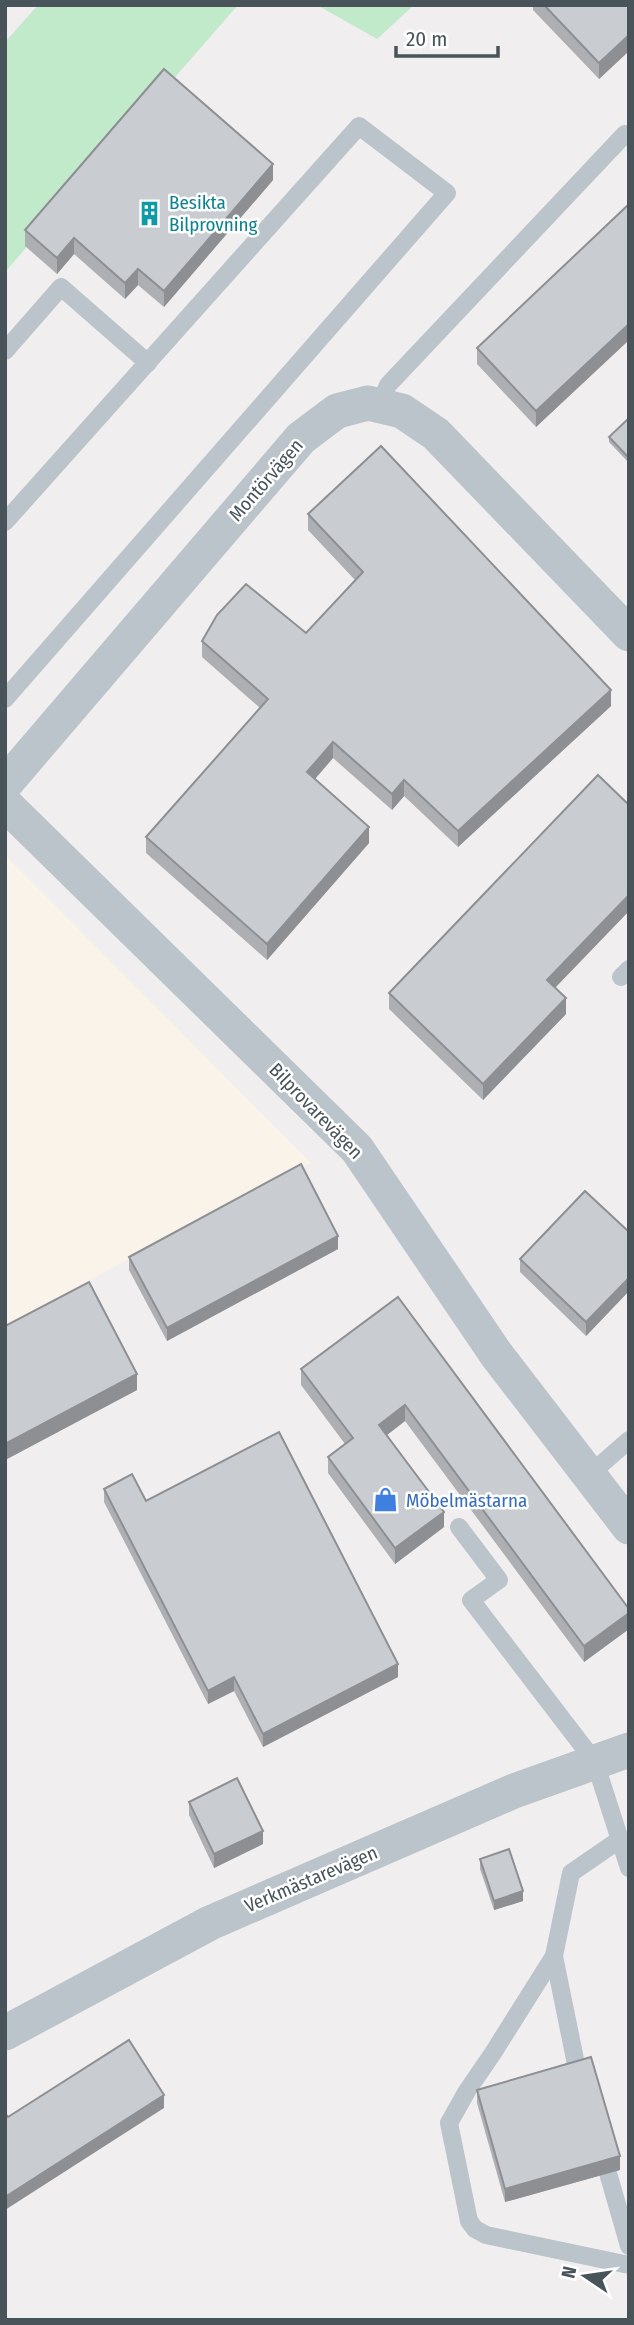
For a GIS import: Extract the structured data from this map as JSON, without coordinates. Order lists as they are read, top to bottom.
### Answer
{
  "streets": {
    "street": ["Montörvägen", "Bilprovarevägen", "Verkmästarevägen"]
  },
  "places": {
    "building": ["Besikta Bilprovning"],
    "shop": ["Möbelmästarna"]
  },
  "scale_bar": "20 m",
  "north": "left"
}
